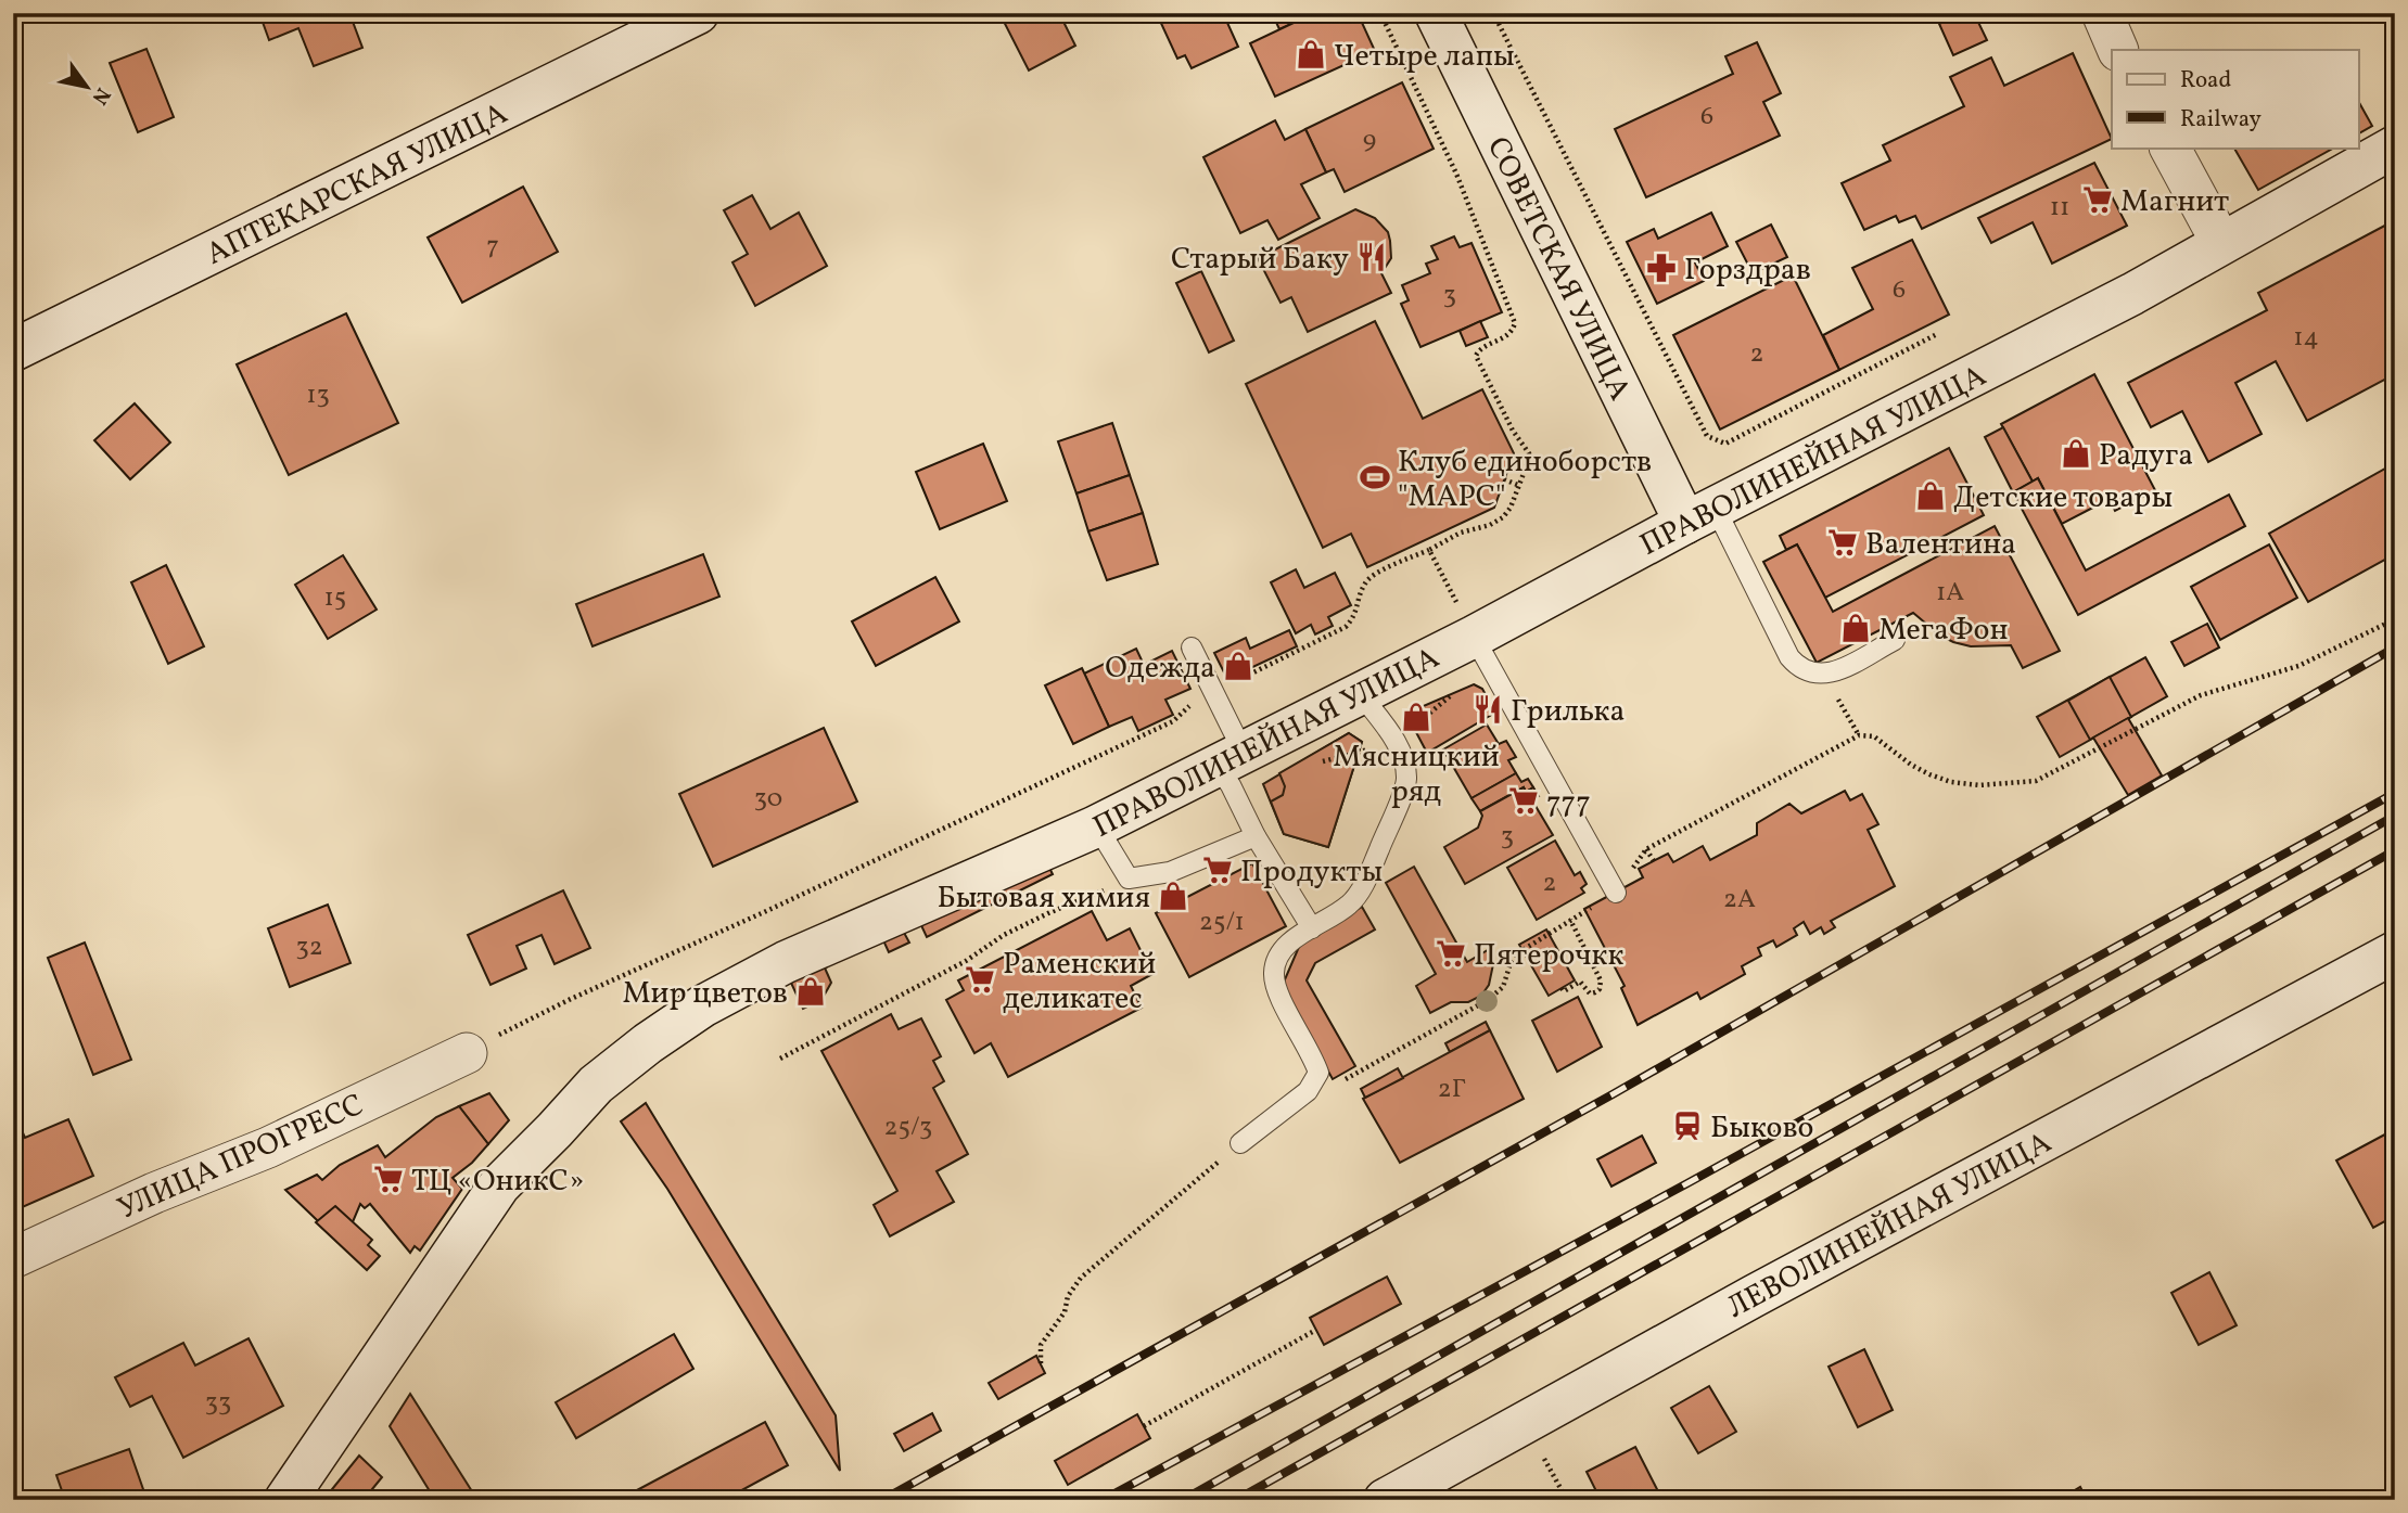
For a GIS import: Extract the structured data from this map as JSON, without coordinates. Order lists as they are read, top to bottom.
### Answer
{
  "streets": {
    "main road": [
      "АПТЕКАРСКАЯ УЛИЦА",
      "СОВЕТСКАЯ УЛИЦА",
      "ПРАВОЛИНЕЙНАЯ УЛИЦА",
      "ЛЕВОЛИНЕЙНАЯ УЛИЦА"
    ],
    "street": ["УЛИЦА ПРОГРЕСС"]
  },
  "crossings": [
    ["СОВЕТСКАЯ УЛИЦА", "ПРАВОЛИНЕЙНАЯ УЛИЦА"]
  ],
  "places": {
    "shop": [
      "Четыре лапы",
      "Радуга",
      "Детские товары",
      "МегаФон",
      "Одежда",
      "Мясницкий ряд",
      "Бытовая химия",
      "Мир цветов"
    ],
    "supermarket": [
      "Магнит",
      "Валентина",
      "777",
      "Продукты",
      "Пятерочкк",
      "Раменский деликатес",
      "ТЦ «ОникС»"
    ],
    "restaurant": ["Старый Баку", "Грилька"],
    "pharmacy": ["Горздрав"],
    "sports": ["Клуб единоборств \"МАРС\""],
    "station": ["Быково"]
  },
  "house_numbers": [
    "6",
    "9",
    "11",
    "7",
    "6",
    "3",
    "14",
    "2",
    "13",
    "1А",
    "15",
    "30",
    "3",
    "2",
    "2А",
    "25/1",
    "32",
    "2Г",
    "25/3",
    "33"
  ],
  "legend": ["Road", "Railway"],
  "north": "bottom right"
}
